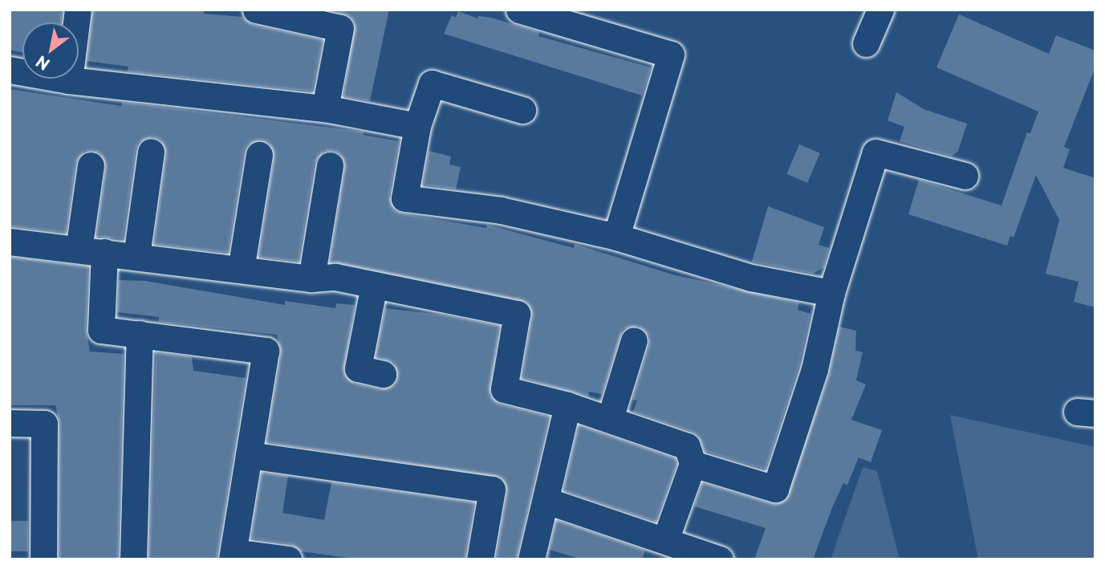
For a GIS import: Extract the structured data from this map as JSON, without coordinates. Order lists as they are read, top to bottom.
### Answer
{
  "north": "bottom left"
}
